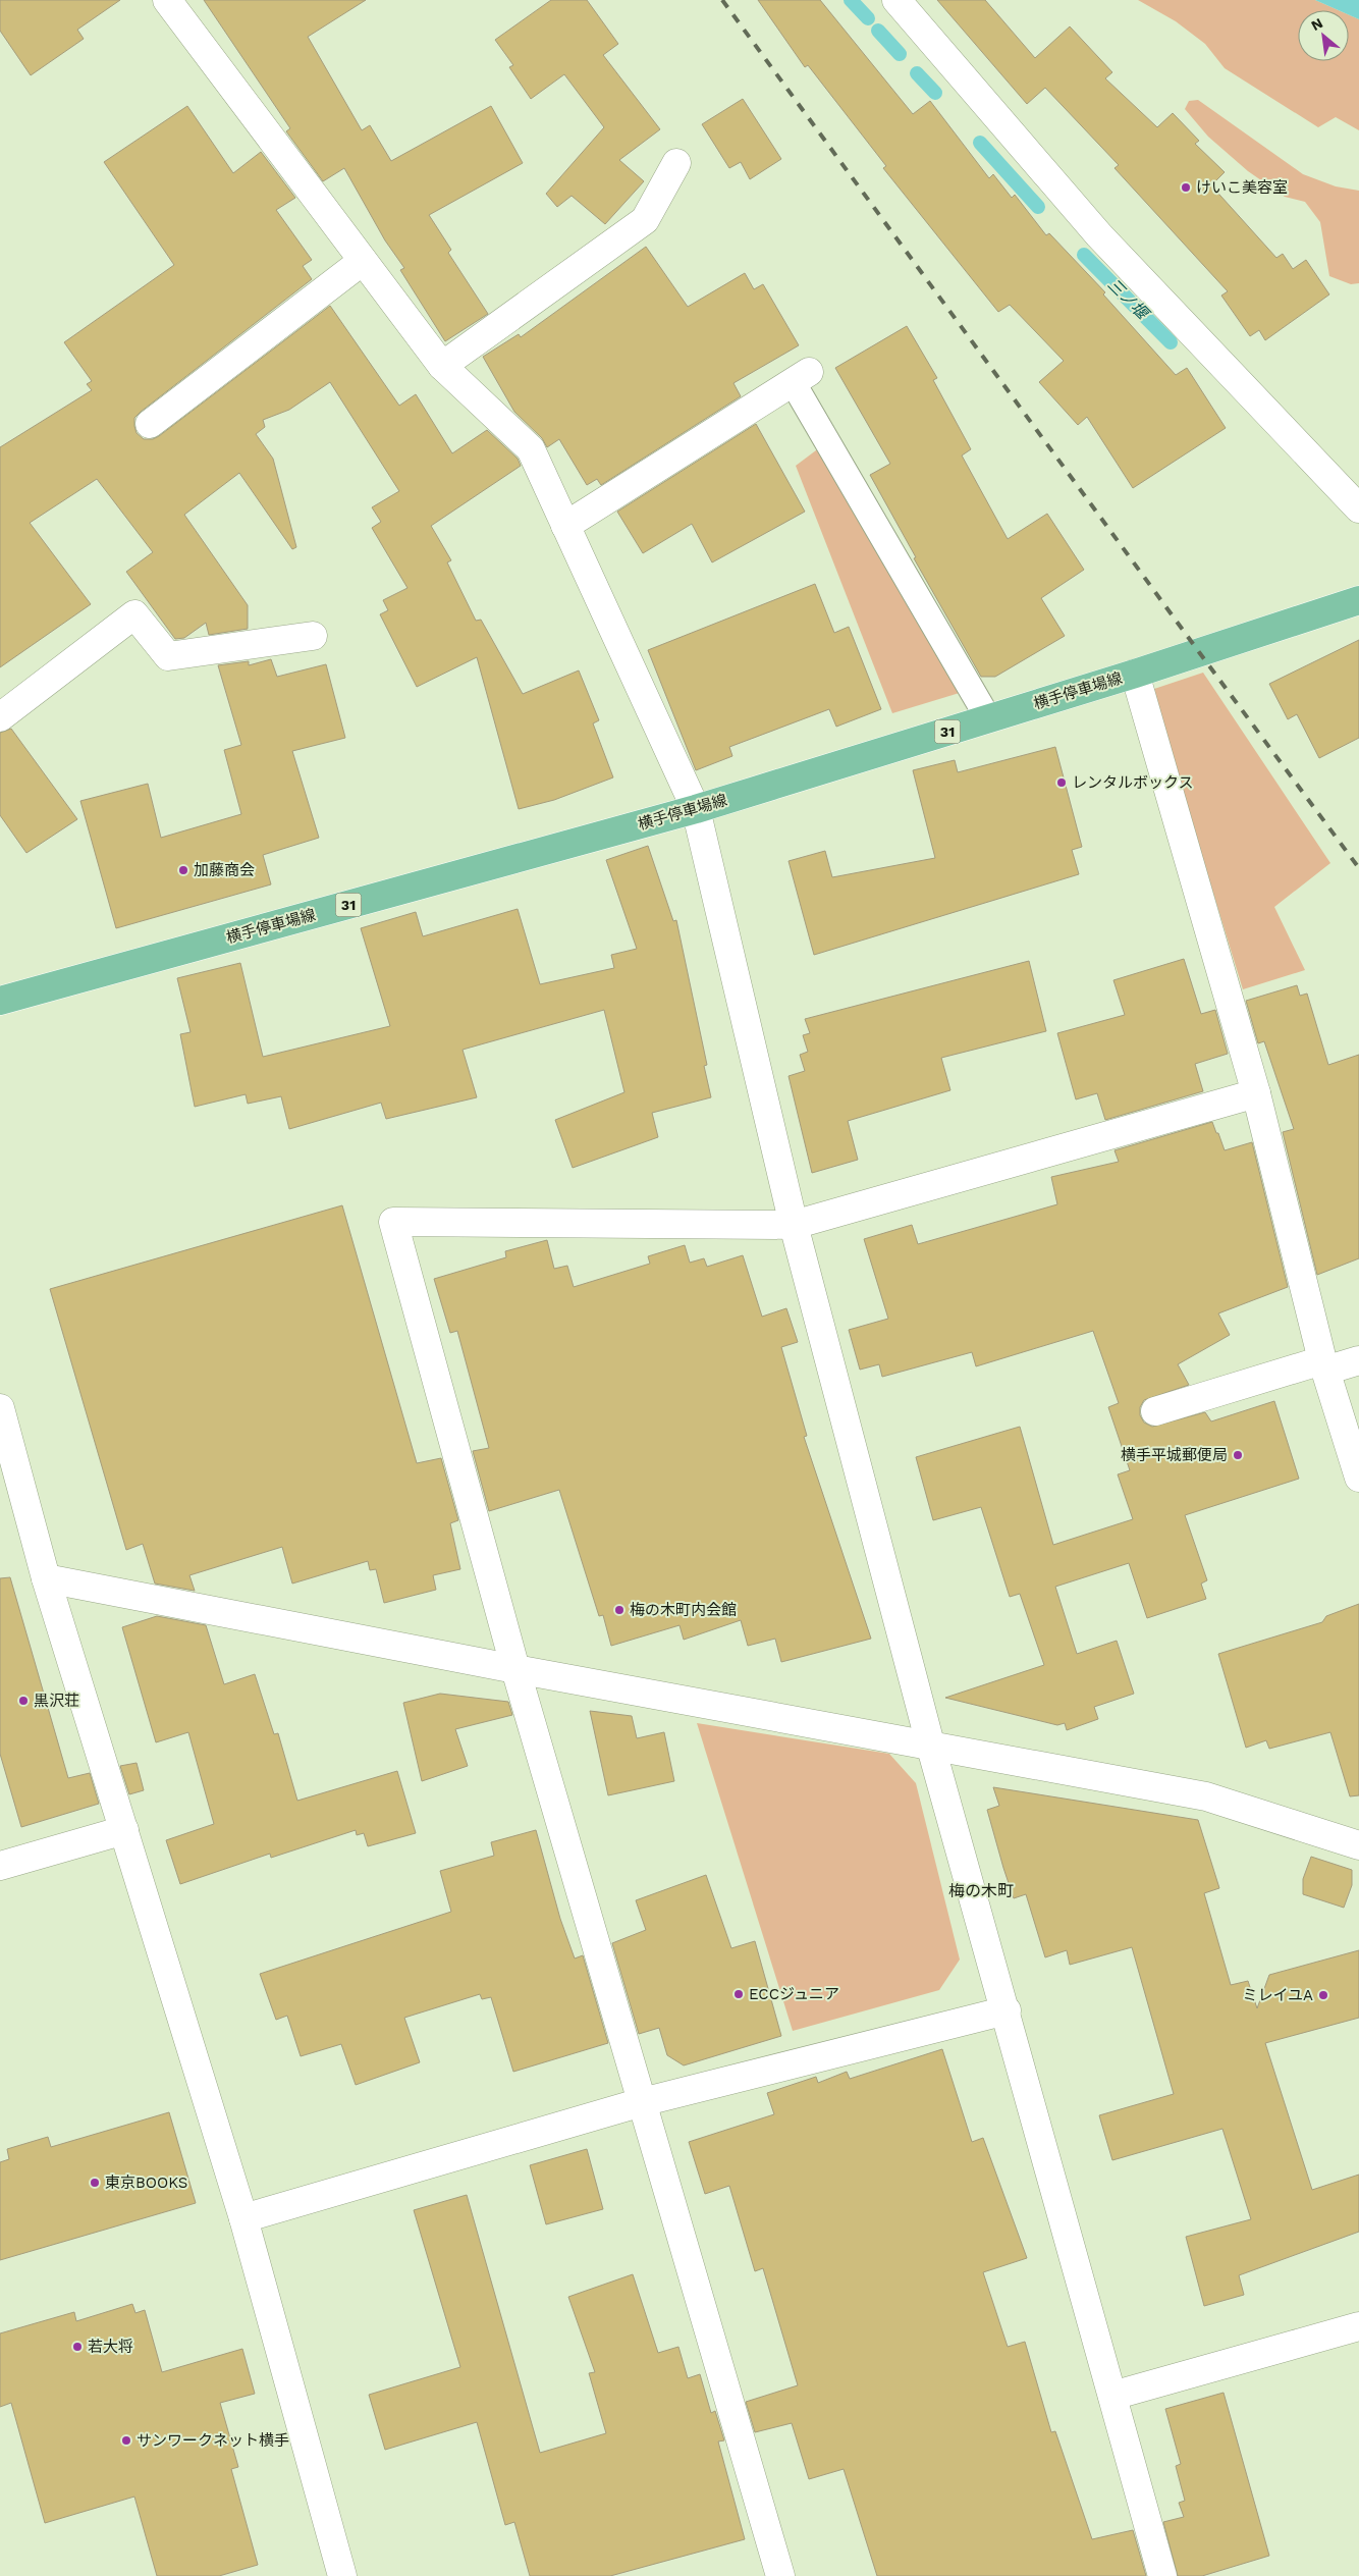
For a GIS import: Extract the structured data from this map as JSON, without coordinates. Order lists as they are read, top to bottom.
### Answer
{
  "streets": {
    "main road": ["横手停車場線", "31"]
  },
  "districts": ["梅の木町"],
  "water": ["三ノ堰"],
  "places": [
    "けいこ美容室",
    "レンタルボックス",
    "加藤商会",
    "横手平城郵便局",
    "梅の木町内会館",
    "黒沢荘",
    "ECCジュニア",
    "ミレイユA",
    "東京BOOKS",
    "若大将",
    "サンワークネット横手"
  ],
  "north": "top left"
}
